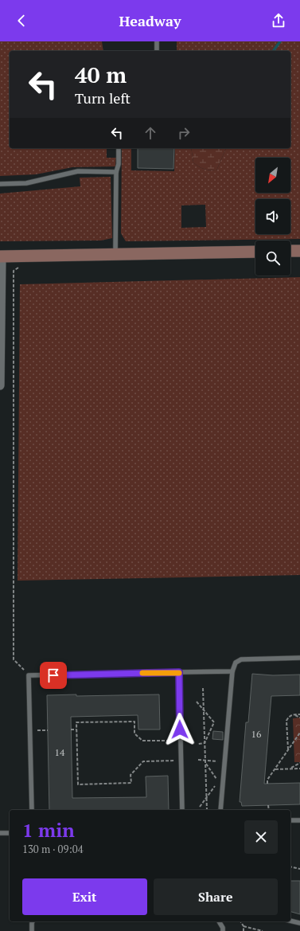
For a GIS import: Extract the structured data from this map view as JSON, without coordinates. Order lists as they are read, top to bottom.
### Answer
{
  "house_numbers": ["16", "14"],
  "north": "bottom left",
  "page": {
    "header": "Headway",
    "turn": ["40 m", "Turn left"],
    "heading": ["1 min", "130 m · 09:04"],
    "buttons": ["Exit", "Share"]
  }
}
